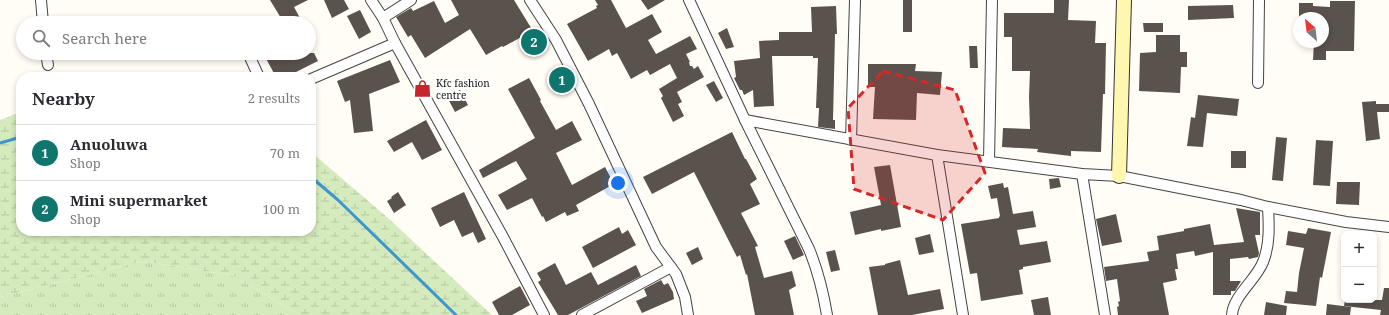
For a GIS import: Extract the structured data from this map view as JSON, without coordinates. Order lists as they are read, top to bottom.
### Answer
{
  "places": {
    "shop": ["Kfc fashion centre"]
  },
  "north": "top left",
  "page": {
    "search": "Search here",
    "pins": ["2", "1"],
    "heading": ["Nearby", "2 results"],
    "list": [
      {
        "mark": "1",
        "name": "Anuoluwa",
        "note": "Shop",
        "value": "70 m"
      },
      {
        "mark": "2",
        "name": "Mini supermarket",
        "note": "Shop",
        "value": "100 m"
      }
    ],
    "map_buttons": ["+", "−"]
  }
}
